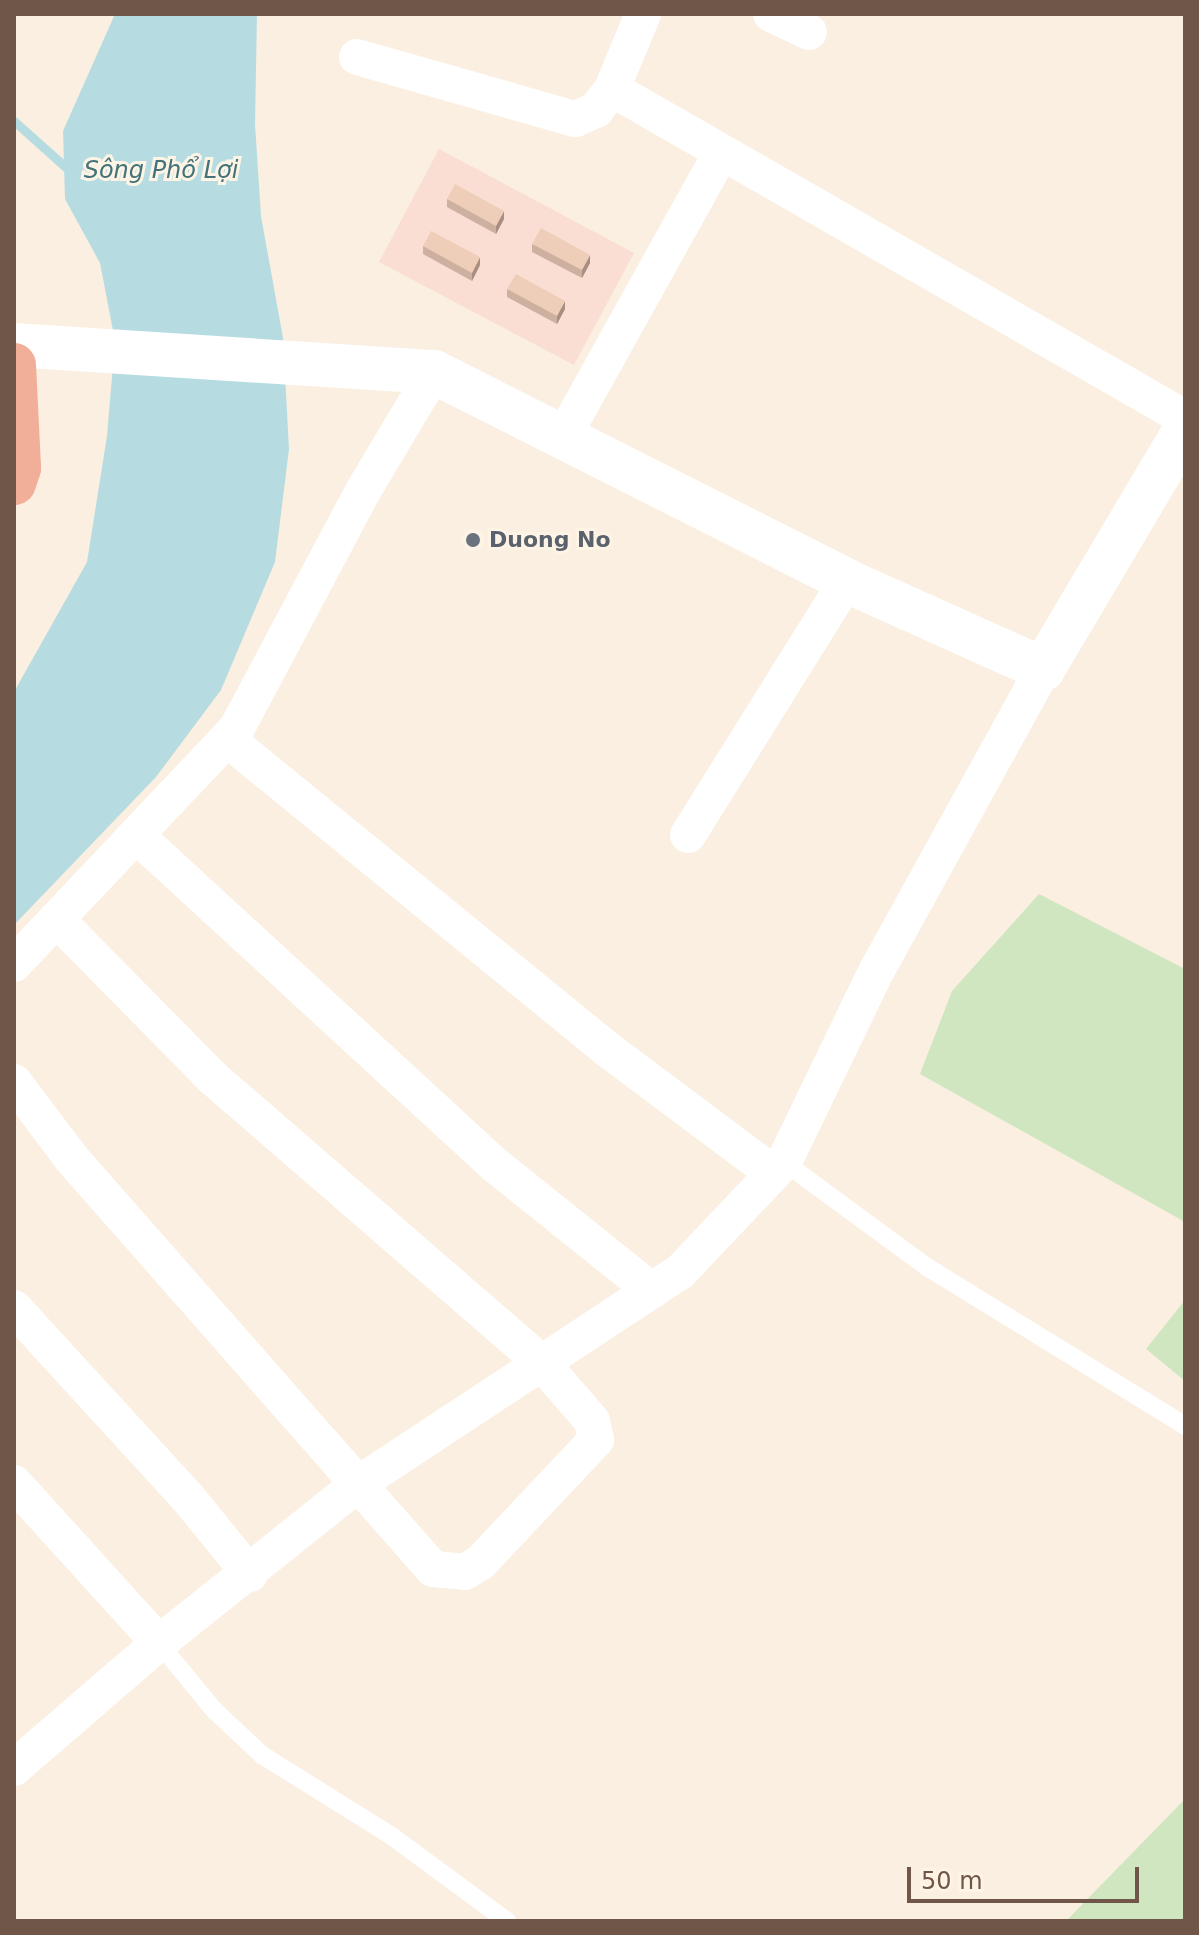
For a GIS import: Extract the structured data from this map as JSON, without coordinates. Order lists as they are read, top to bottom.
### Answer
{
  "water": ["Sông Phổ Lợi"],
  "places": ["Duong No"],
  "scale_bar": "50 m"
}
